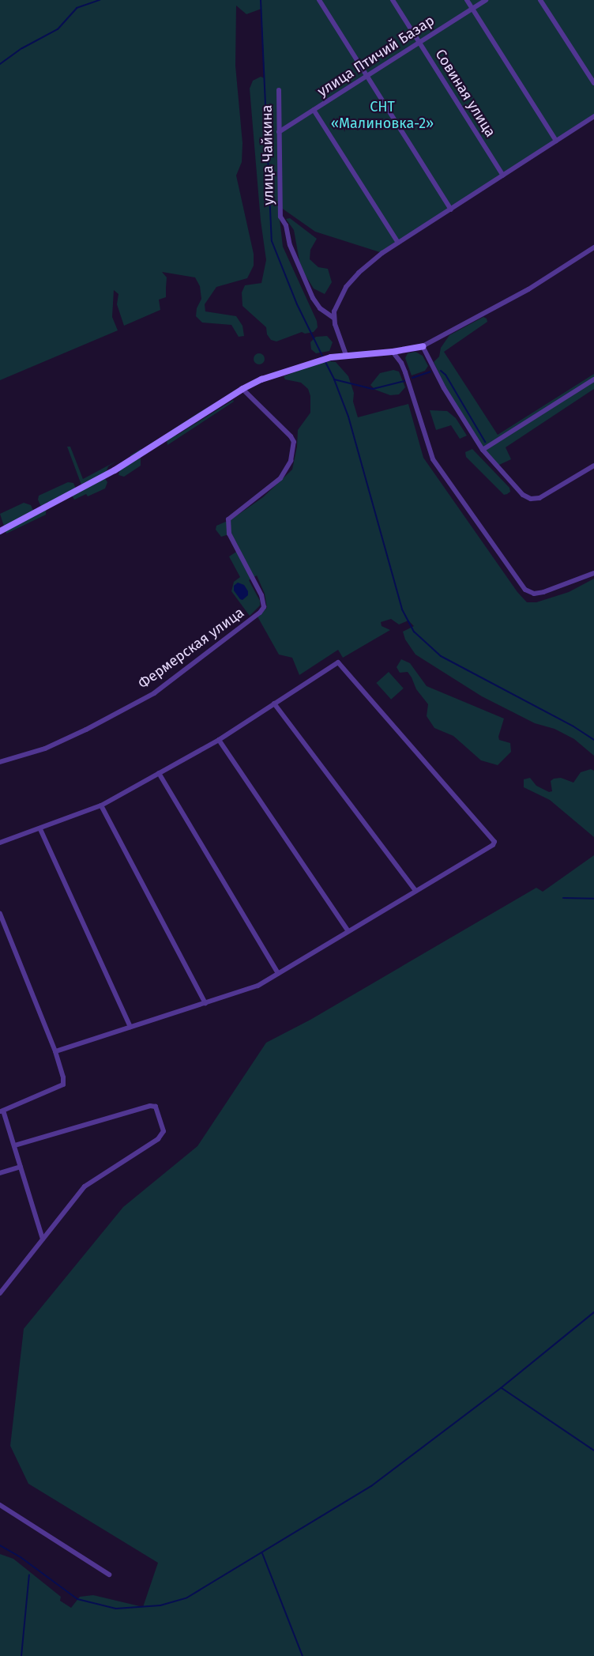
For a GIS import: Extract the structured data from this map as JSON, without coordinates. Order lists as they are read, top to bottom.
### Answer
{
  "streets": {
    "street": [
      "улица Птичий Базар",
      "Совиная улица",
      "улица Чайкина",
      "Фермерская улица"
    ]
  },
  "crossings": [
    ["улица Птичий Базар", "Совиная улица"],
    ["улица Птичий Базар", "улица Чайкина"]
  ],
  "parks": ["СНТ «Малиновка-2»"]
}
